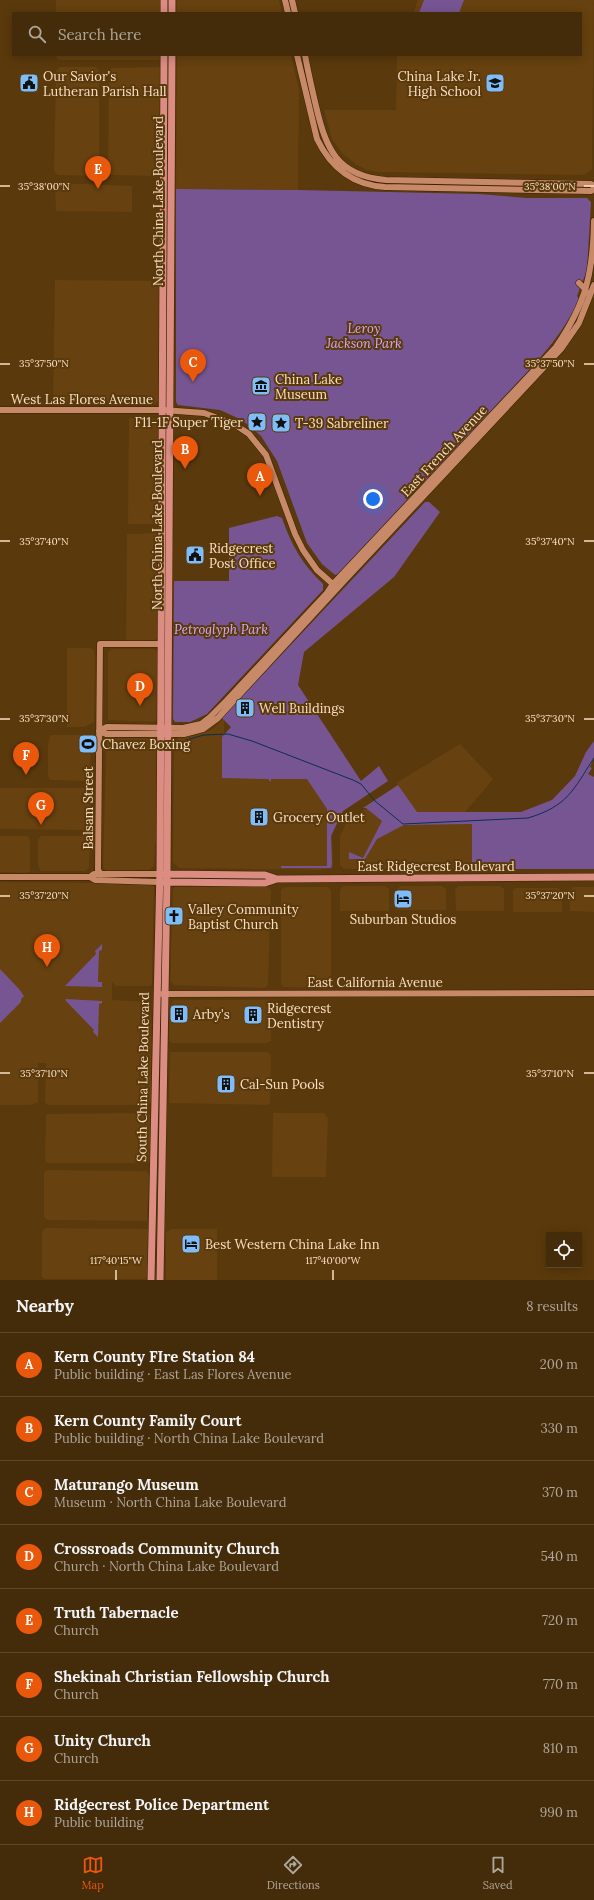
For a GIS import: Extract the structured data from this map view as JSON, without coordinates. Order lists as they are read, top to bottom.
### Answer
{
  "streets": {
    "main road": ["North China Lake Boulevard", "East Ridgecrest Boulevard", "South China Lake Boulevard"],
    "street": [
      "West Las Flores Avenue",
      "East French Avenue",
      "Balsam Street",
      "East California Avenue"
    ]
  },
  "crossings": [
    ["North China Lake Boulevard", "West Las Flores Avenue"],
    ["North China Lake Boulevard", "East French Avenue"],
    ["North China Lake Boulevard", "Balsam Street"],
    ["North China Lake Boulevard", "East Ridgecrest Boulevard"],
    ["North China Lake Boulevard", "South China Lake Boulevard"],
    ["West Las Flores Avenue", "East French Avenue"],
    ["East French Avenue", "Balsam Street"],
    ["East Ridgecrest Boulevard", "South China Lake Boulevard"],
    ["East California Avenue", "South China Lake Boulevard"]
  ],
  "parks": ["Leroy Jackson Park", "Petroglyph Park"],
  "places": {
    "public building": ["Our Savior's Lutheran Parish Hall", "Ridgecrest Post Office"],
    "school or university": ["China Lake Jr. High School"],
    "museum": ["China Lake Museum"],
    "place": ["F11-1F Super Tiger", "T-39 Sabreliner"],
    "building": [
      "Well Buildings",
      "Grocery Outlet",
      "Arby's",
      "Ridgecrest Dentistry",
      "Cal-Sun Pools"
    ],
    "sports": ["Chavez Boxing"],
    "hotel": ["Suburban Studios", "Best Western China Lake Inn"],
    "church": ["Valley Community Baptist Church"]
  },
  "page": {
    "search": "Search here",
    "pins": [
      "E",
      "C",
      "B",
      "A",
      "D",
      "F",
      "G",
      "H"
    ],
    "heading": ["Nearby", "8 results"],
    "list": [
      {
        "mark": "A",
        "name": "Kern County FIre Station 84",
        "note": "Public building · East Las Flores Avenue",
        "value": "200 m"
      },
      {
        "mark": "B",
        "name": "Kern County Family Court",
        "note": "Public building · North China Lake Boulevard",
        "value": "330 m"
      },
      {
        "mark": "C",
        "name": "Maturango Museum",
        "note": "Museum · North China Lake Boulevard",
        "value": "370 m"
      },
      {
        "mark": "D",
        "name": "Crossroads Community Church",
        "note": "Church · North China Lake Boulevard",
        "value": "540 m"
      },
      {
        "mark": "E",
        "name": "Truth Tabernacle",
        "note": "Church",
        "value": "720 m"
      },
      {
        "mark": "F",
        "name": "Shekinah Christian Fellowship Church",
        "note": "Church",
        "value": "770 m"
      },
      {
        "mark": "G",
        "name": "Unity Church",
        "note": "Church",
        "value": "810 m"
      },
      {
        "mark": "H",
        "name": "Ridgecrest Police Department",
        "note": "Public building",
        "value": "990 m"
      }
    ],
    "nav": ["Map", "Directions", "Saved"]
  },
  "coordinates": [
    "35°38'00\"N",
    "35°37'50\"N",
    "35°37'40\"N",
    "35°37'30\"N",
    "35°37'20\"N",
    "35°37'10\"N",
    "117°40'15\"W",
    "117°40'00\"W"
  ]
}
